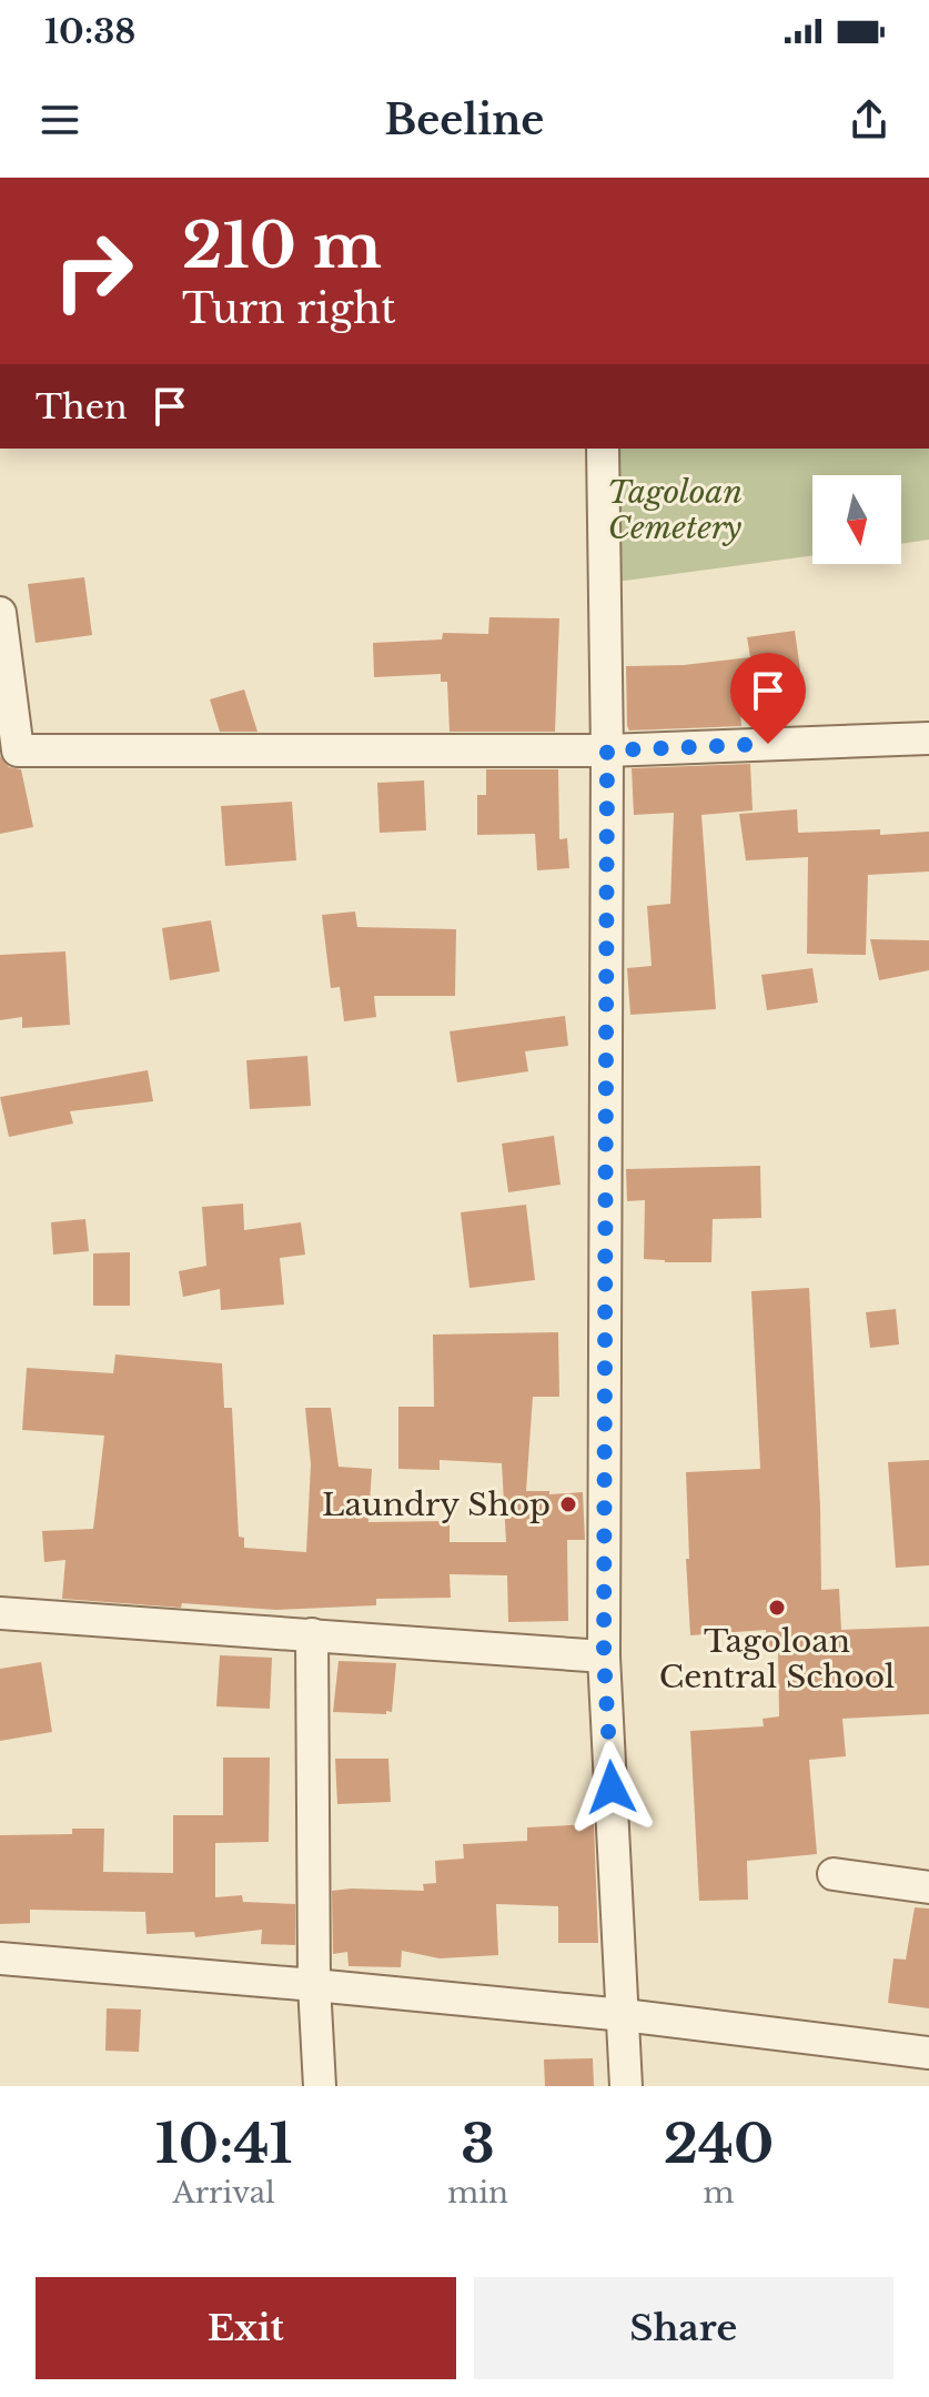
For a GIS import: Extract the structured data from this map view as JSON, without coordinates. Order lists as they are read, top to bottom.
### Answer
{
  "parks": ["Tagoloan Cemetery"],
  "places": ["Laundry Shop", "Tagoloan Central School"],
  "north": "bottom",
  "page": {
    "status": "10:38",
    "header": "Beeline",
    "turn": ["210 m", "Turn right"],
    "then": "Then",
    "eta": [
      "10:41",
      "Arrival",
      "3",
      "min",
      "240",
      "m"
    ],
    "buttons": ["Exit", "Share"]
  }
}
